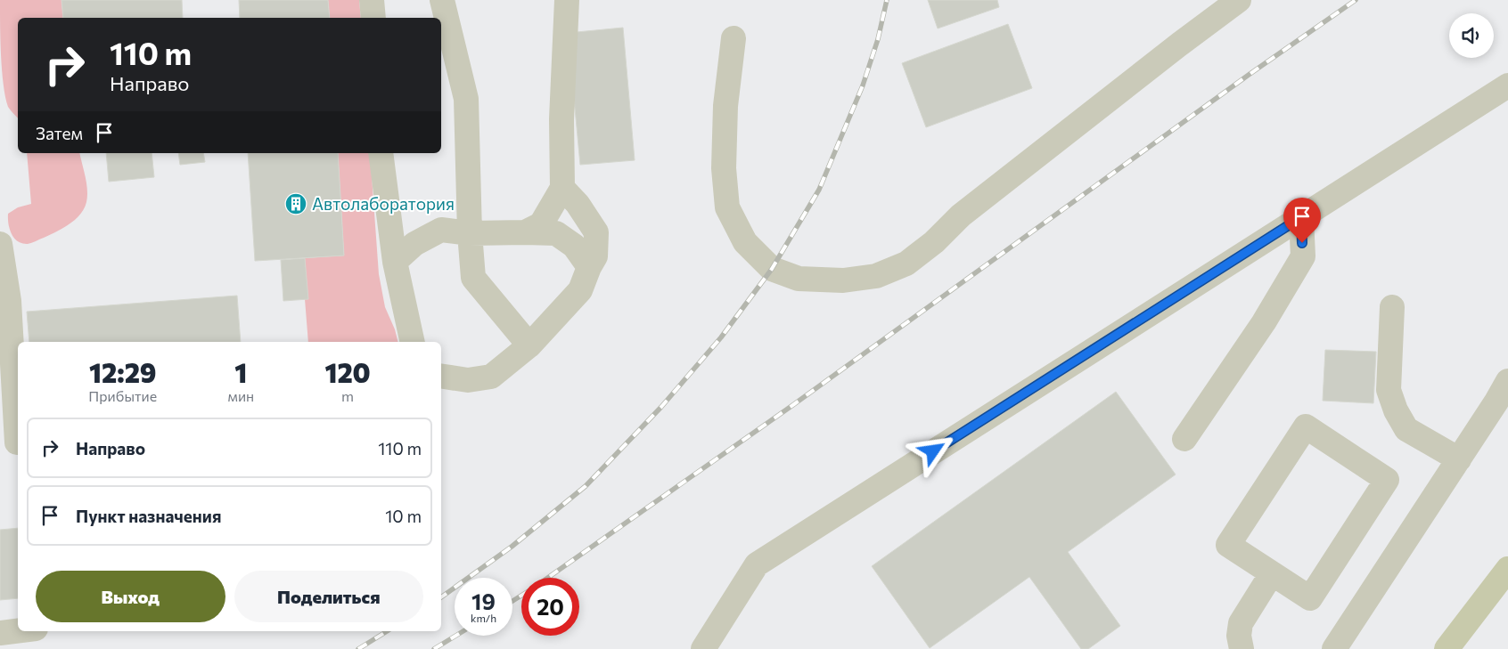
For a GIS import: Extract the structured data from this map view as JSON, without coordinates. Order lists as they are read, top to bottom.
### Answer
{
  "places": {
    "building": ["Автолаборатория"]
  },
  "page": {
    "turn": ["110 m", "Направо"],
    "then": "Затем",
    "eta": [
      "12:29",
      "Прибытие",
      "1",
      "мин",
      "120",
      "m"
    ],
    "list": [
      {
        "name": "Направо",
        "value": "110 m"
      },
      {
        "name": "Пункт назначения",
        "value": "10 m"
      }
    ],
    "buttons": ["Выход", "Поделиться"],
    "speed": "19 km/h",
    "limit": "20"
  }
}
